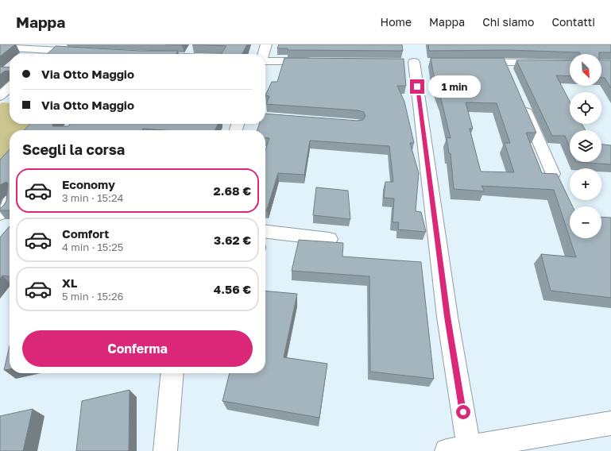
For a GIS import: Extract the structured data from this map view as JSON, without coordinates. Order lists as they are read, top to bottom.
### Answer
{
  "north": "bottom right",
  "page": {
    "header": "Mappa",
    "nav": [
      "Home",
      "Mappa",
      "Chi siamo",
      "Contatti"
    ],
    "map_buttons": ["+", "−"],
    "banner": ["Via Otto Maggio", "Via Otto Maggio"],
    "bubble": "1 min",
    "heading": "Scegli la corsa",
    "list": [
      {
        "name": "Economy",
        "note": "3 min · 15:24",
        "value": "2.68 €"
      },
      {
        "name": "Comfort",
        "note": "4 min · 15:25",
        "value": "3.62 €"
      },
      {
        "name": "XL",
        "note": "5 min · 15:26",
        "value": "4.56 €"
      }
    ],
    "buttons": "Conferma"
  }
}
